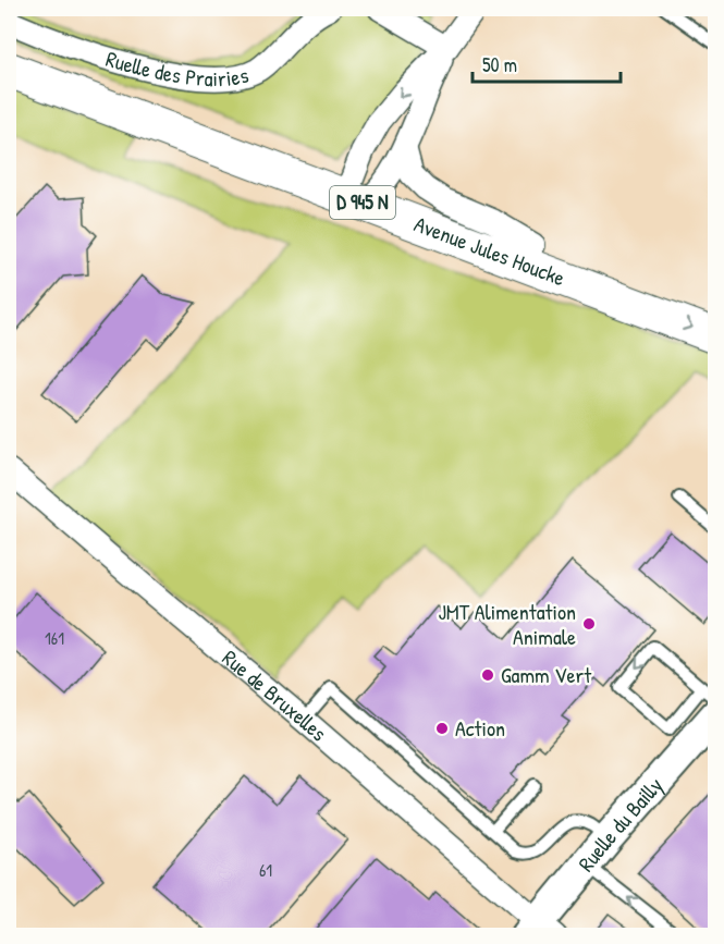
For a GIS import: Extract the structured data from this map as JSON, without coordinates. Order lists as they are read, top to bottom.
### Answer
{
  "streets": {
    "main road": ["D 945 N", "Avenue Jules Houcke"],
    "street": ["Ruelle des Prairies", "Rue de Bruxelles", "Ruelle du Bailly"]
  },
  "crossings": [
    ["Rue de Bruxelles", "Ruelle du Bailly"]
  ],
  "places": ["JMT Alimentation Animale", "Gamm Vert", "Action"],
  "house_numbers": ["161", "61"],
  "scale_bar": "50 m"
}
